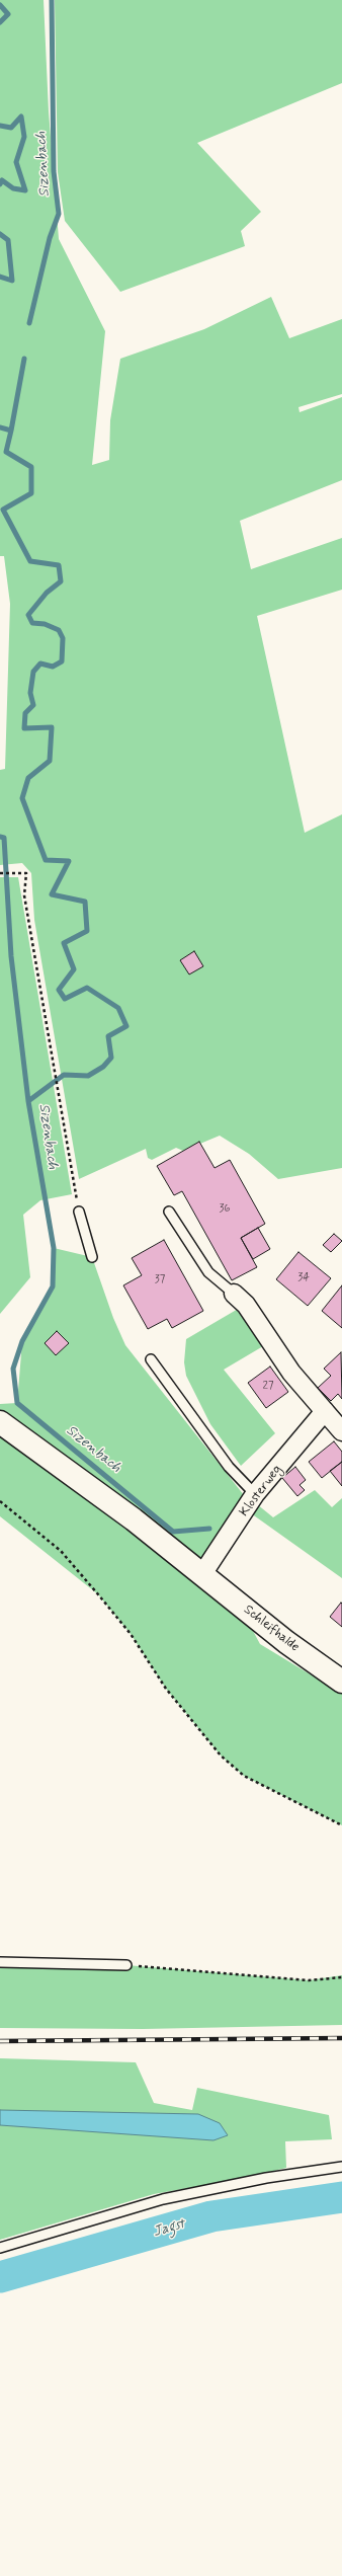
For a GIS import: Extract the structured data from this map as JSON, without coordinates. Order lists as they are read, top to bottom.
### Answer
{
  "streets": {
    "main road": ["Schleifhalde"],
    "street": ["Klosterweg"]
  },
  "crossings": [
    ["Klosterweg", "Schleifhalde"]
  ],
  "water": ["Sizenbach", "Jagst"],
  "house_numbers": [
    "36",
    "34",
    "37",
    "27"
  ]
}
